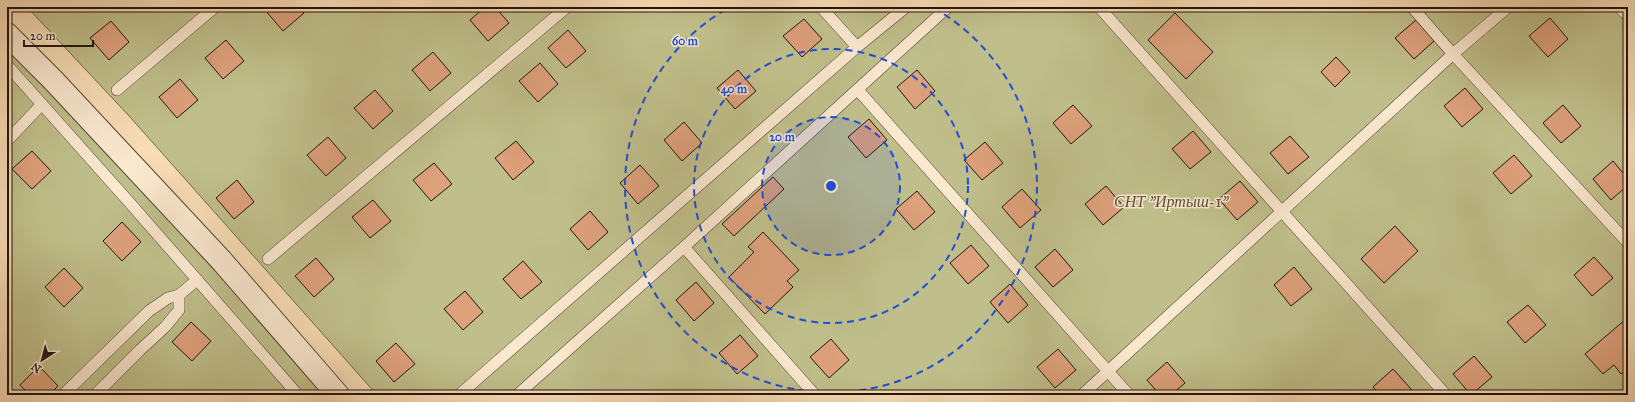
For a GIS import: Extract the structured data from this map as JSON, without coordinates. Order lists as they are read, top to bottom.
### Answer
{
  "parks": ["СНТ \"Иртыш-1\""],
  "scale_bar": "20 m",
  "north": "bottom left",
  "rings": ["60 m", "40 m", "20 m"]
}
